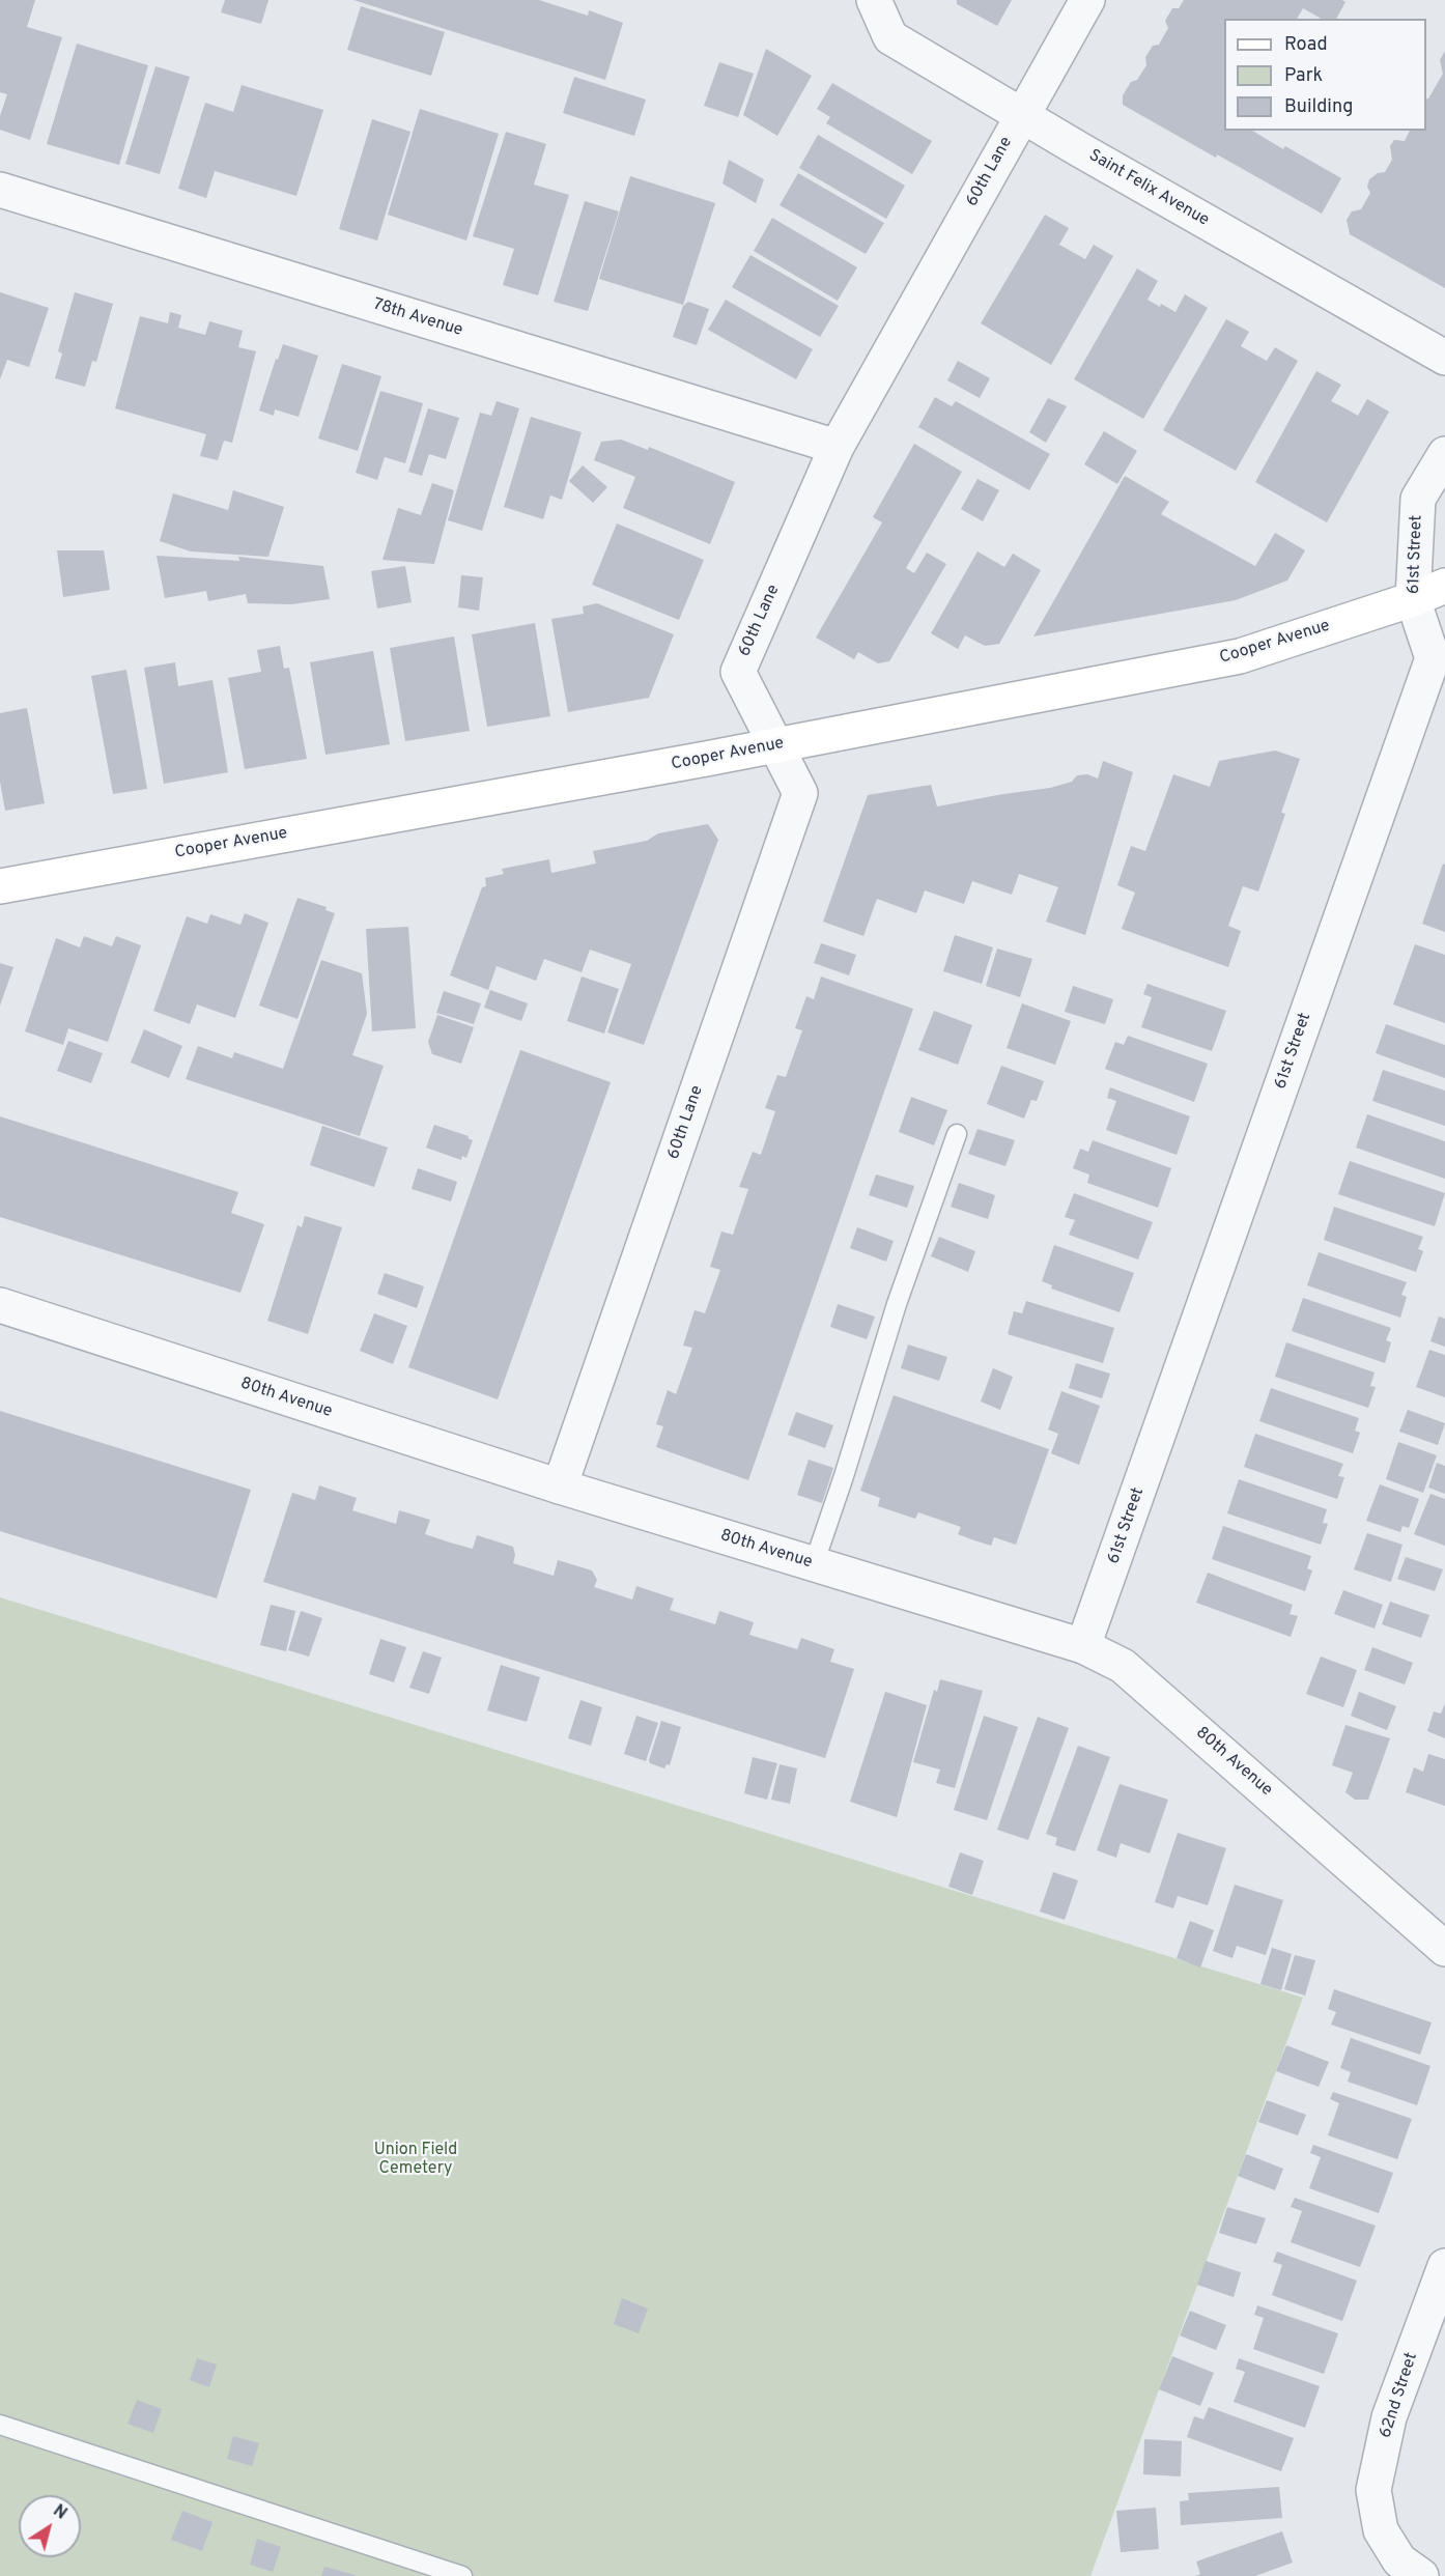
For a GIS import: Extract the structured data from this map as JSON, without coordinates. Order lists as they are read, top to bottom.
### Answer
{
  "streets": {
    "main road": ["Cooper Avenue"],
    "street": [
      "60th Lane",
      "Saint Felix Avenue",
      "78th Avenue",
      "61st Street",
      "80th Avenue",
      "62nd Street"
    ]
  },
  "crossings": [
    ["60th Lane", "Saint Felix Avenue"],
    ["60th Lane", "78th Avenue"],
    ["60th Lane", "Cooper Avenue"],
    ["60th Lane", "80th Avenue"],
    ["61st Street", "Cooper Avenue"],
    ["61st Street", "80th Avenue"]
  ],
  "parks": ["Union Field Cemetery"],
  "legend": ["Road", "Park", "Building"],
  "north": "top right"
}
